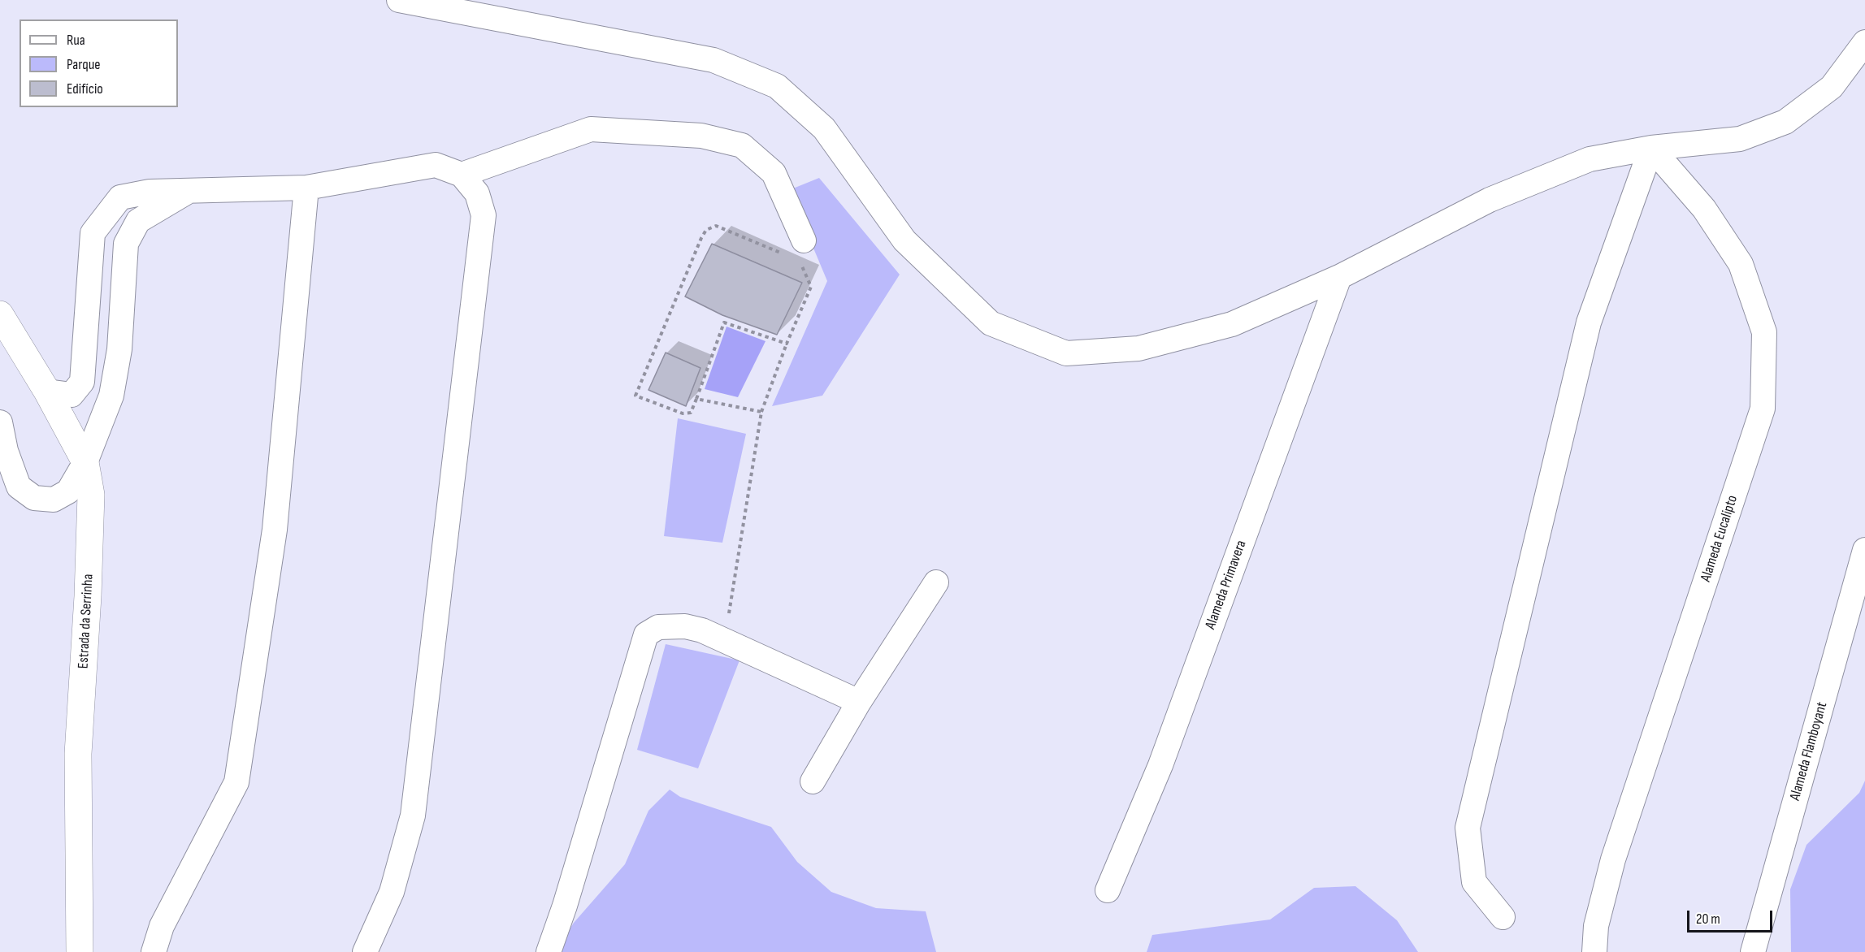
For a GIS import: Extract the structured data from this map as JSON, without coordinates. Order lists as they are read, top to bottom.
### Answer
{
  "streets": {
    "street": [
      "Alameda Eucalipto",
      "Alameda Primavera",
      "Estrada da Serrinha",
      "Alameda Flamboyant"
    ]
  },
  "legend": ["Rua", "Parque", "Edifício"],
  "scale_bar": "20 m"
}
